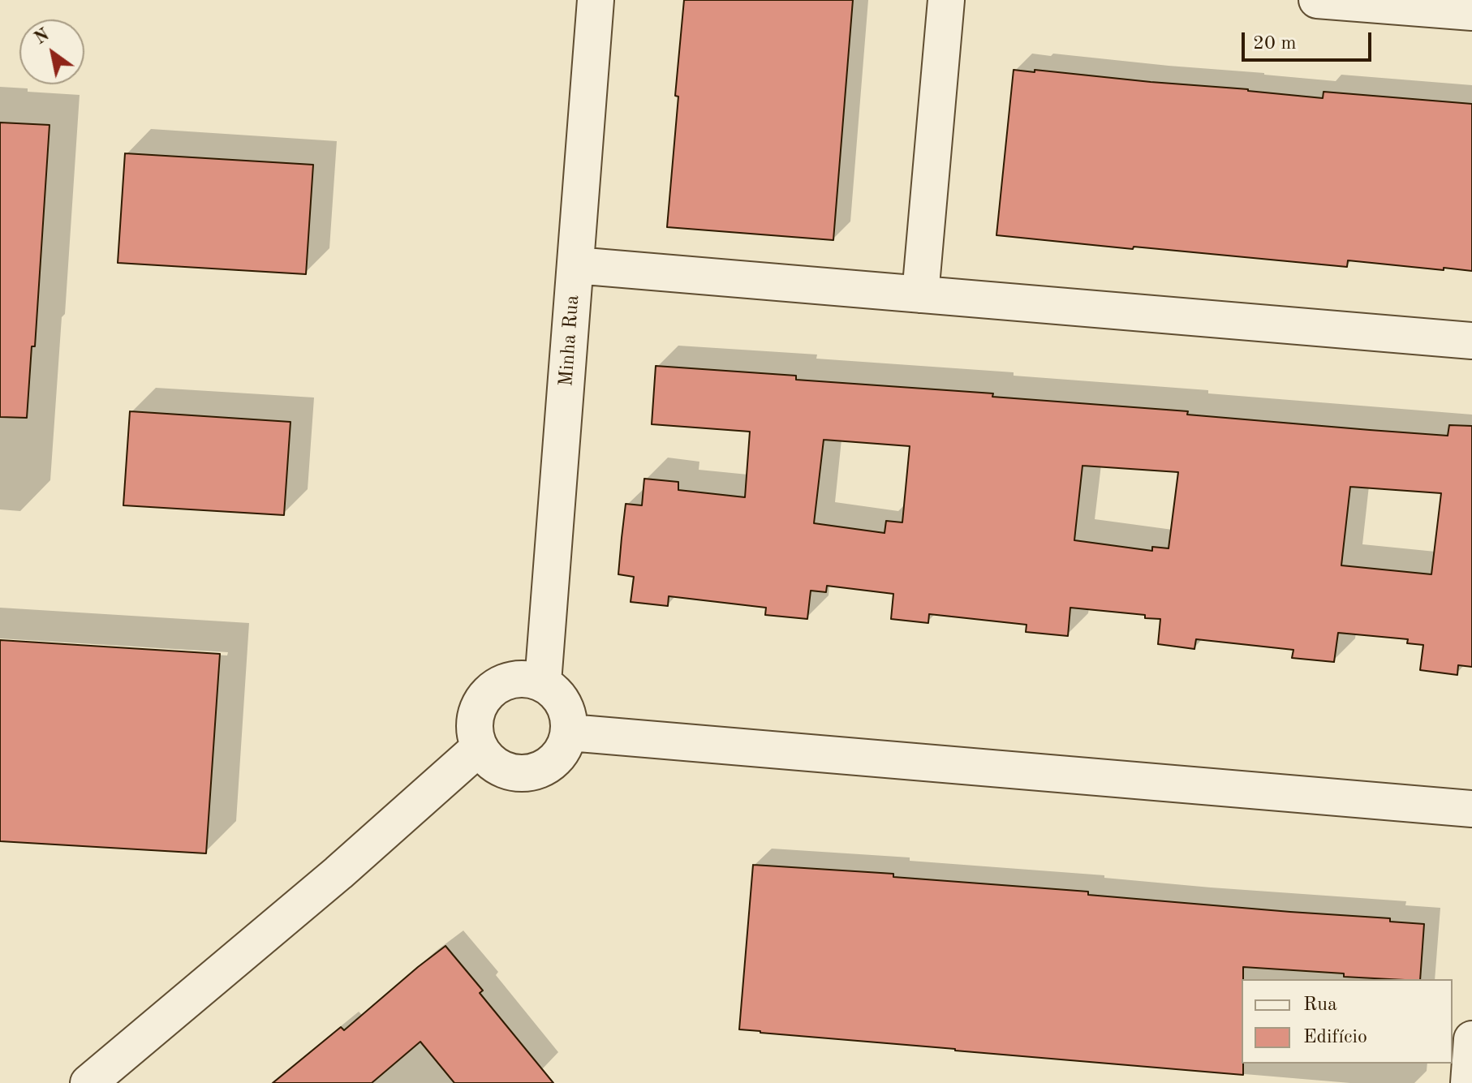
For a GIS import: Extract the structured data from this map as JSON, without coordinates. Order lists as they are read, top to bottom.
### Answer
{
  "streets": {
    "street": ["Minha Rua"]
  },
  "legend": ["Rua", "Edifício"],
  "scale_bar": "20 m",
  "north": "top left"
}
